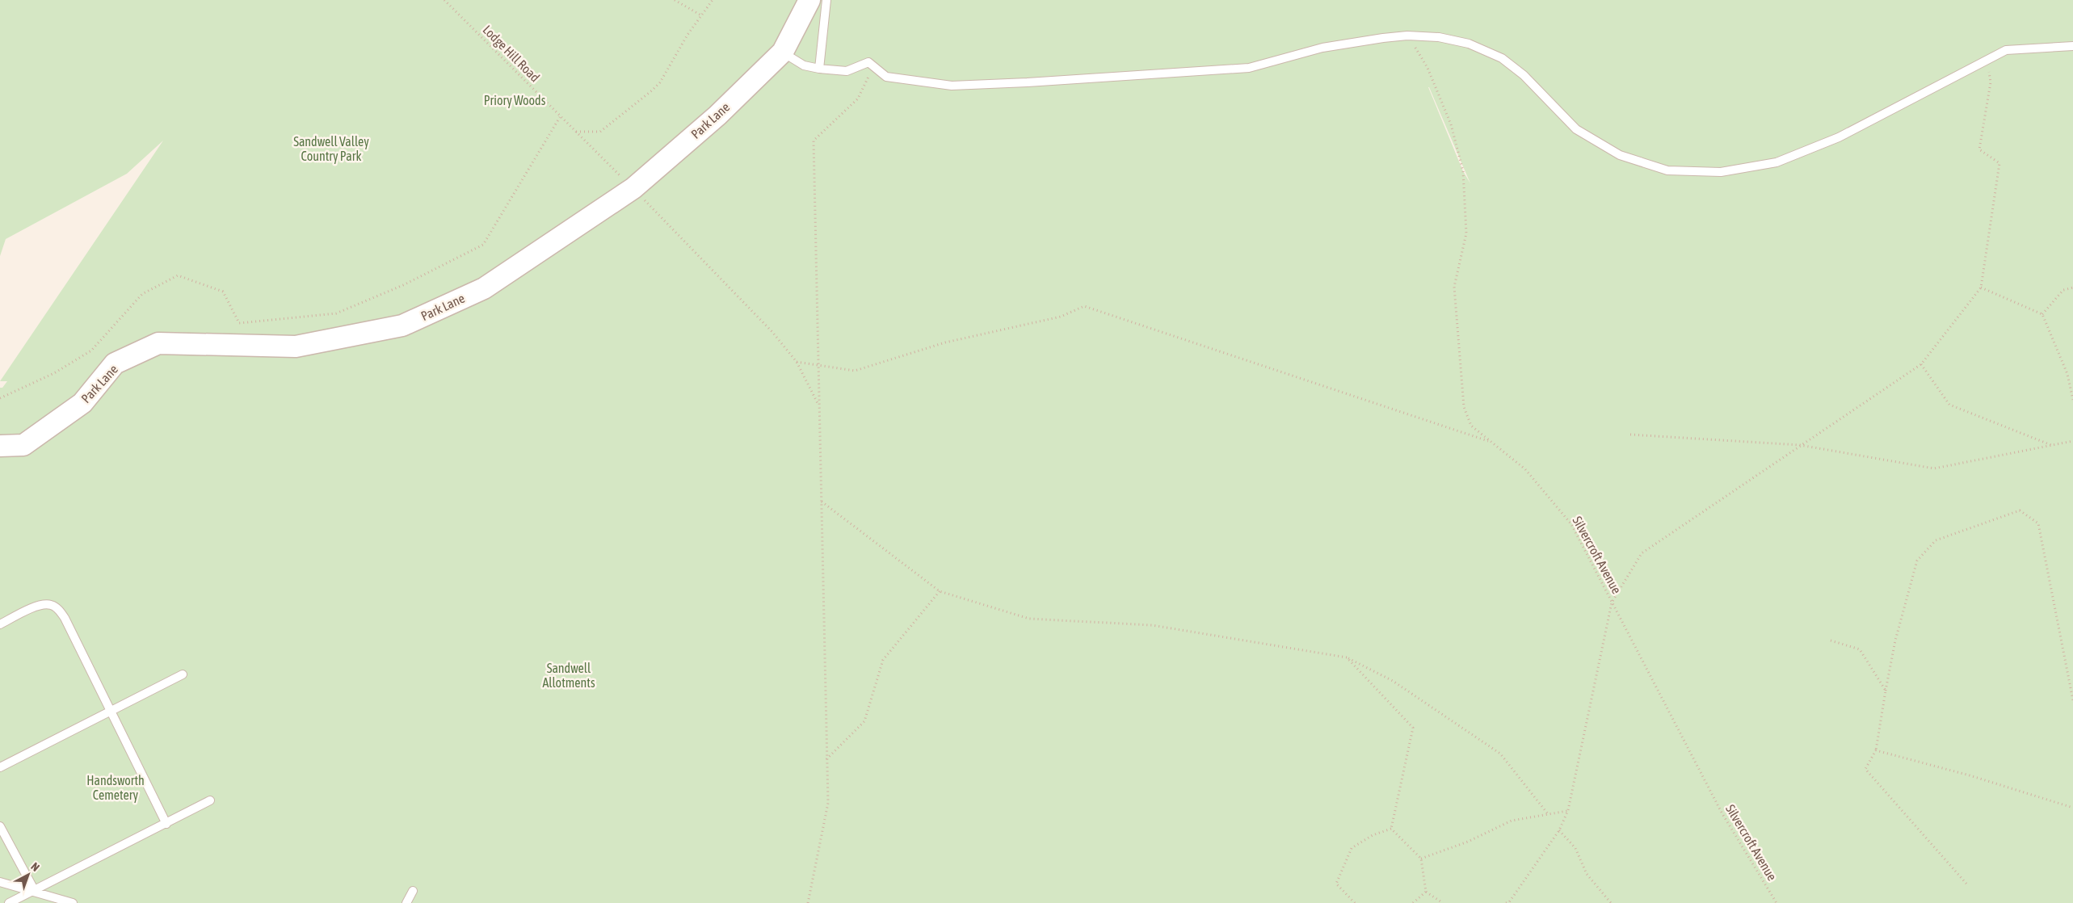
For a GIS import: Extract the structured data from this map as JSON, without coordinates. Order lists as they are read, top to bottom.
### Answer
{
  "streets": {
    "street": ["Park Lane"],
    "path": ["Lodge Hill Road", "Silvercroft Avenue"]
  },
  "crossings": [
    ["Lodge Hill Road", "Park Lane"]
  ],
  "parks": [
    "Priory Woods",
    "Sandwell Valley Country Park",
    "Sandwell Allotments",
    "Handsworth Cemetery"
  ],
  "north": "top right"
}
